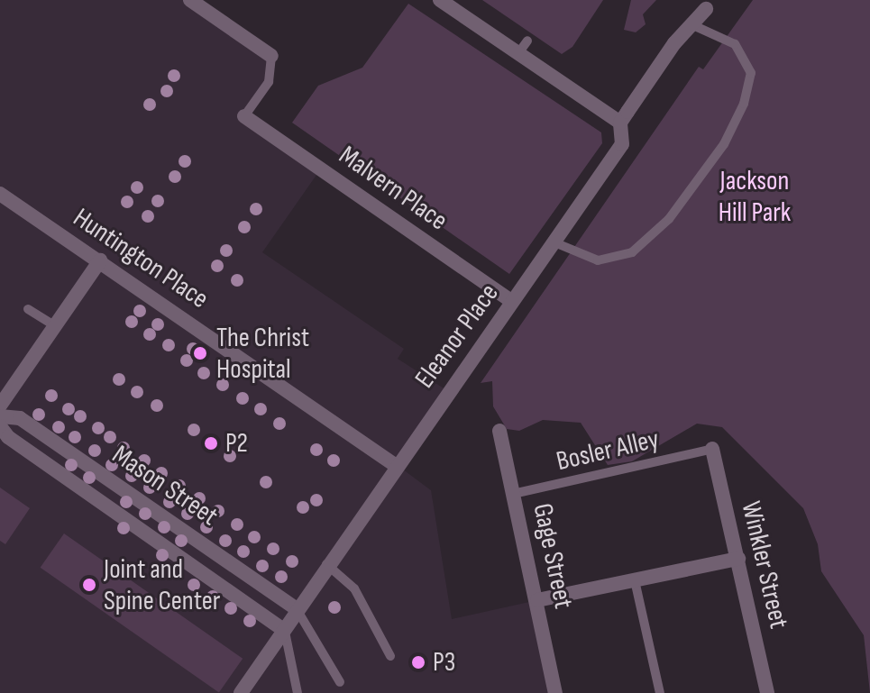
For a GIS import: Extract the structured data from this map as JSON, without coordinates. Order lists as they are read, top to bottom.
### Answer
{
  "streets": {
    "street": [
      "Malvern Place",
      "Huntington Place",
      "Eleanor Place",
      "Mason Street",
      "Gage Street",
      "Winkler Street"
    ],
    "lane": ["Bosler Alley"]
  },
  "crossings": [
    ["Malvern Place", "Eleanor Place"],
    ["Huntington Place", "Eleanor Place"],
    ["Eleanor Place", "Mason Street"],
    ["Bosler Alley", "Gage Street"],
    ["Bosler Alley", "Winkler Street"]
  ],
  "parks": ["Jackson Hill Park"],
  "places": [
    "The Christ Hospital",
    "P2",
    "Joint and Spine Center",
    "P3"
  ]
}
